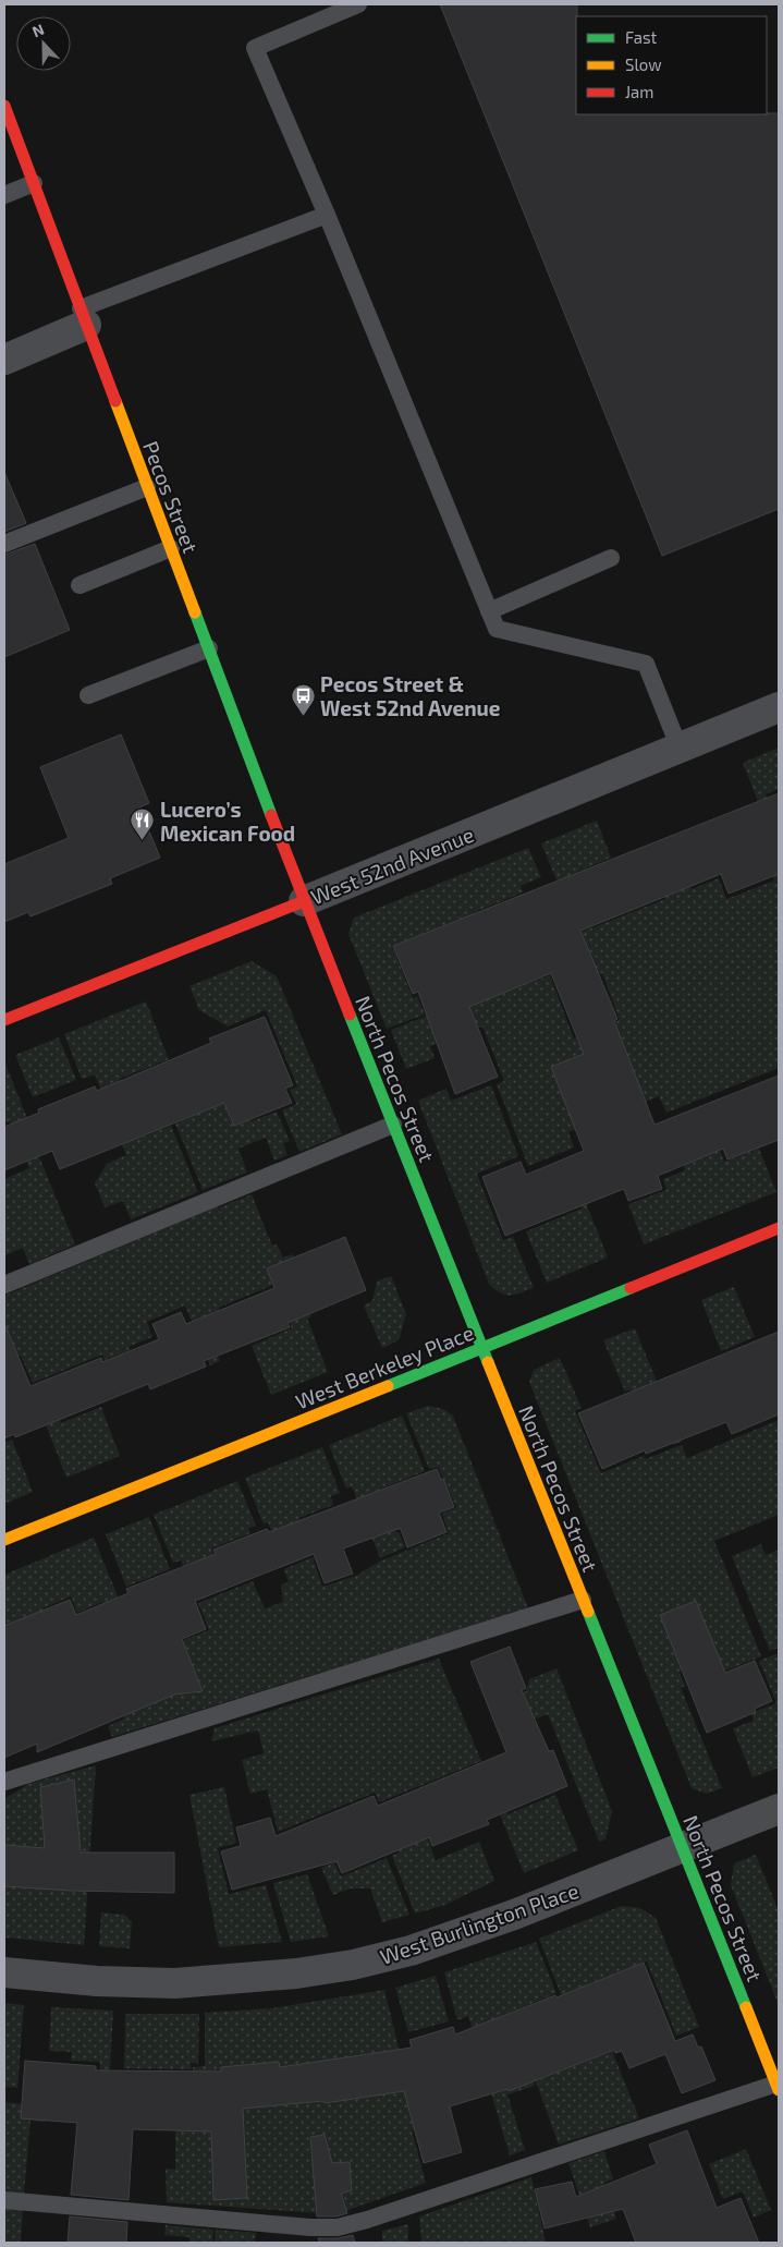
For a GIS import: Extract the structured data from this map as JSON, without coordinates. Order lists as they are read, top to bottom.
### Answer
{
  "streets": {
    "main road": [
      "Pecos Street",
      "West 52nd Avenue",
      "North Pecos Street",
      "West Berkeley Place"
    ],
    "street": ["West Burlington Place"]
  },
  "crossings": [
    ["Pecos Street", "West 52nd Avenue"],
    ["Pecos Street", "North Pecos Street"],
    ["West 52nd Avenue", "North Pecos Street"],
    ["North Pecos Street", "West Berkeley Place"],
    ["North Pecos Street", "West Burlington Place"]
  ],
  "places": {
    "bus stop": ["Pecos Street & West 52nd Avenue"],
    "restaurant": ["Lucero’s Mexican Food"]
  },
  "legend": ["Fast", "Slow", "Jam"],
  "north": "top"
}
